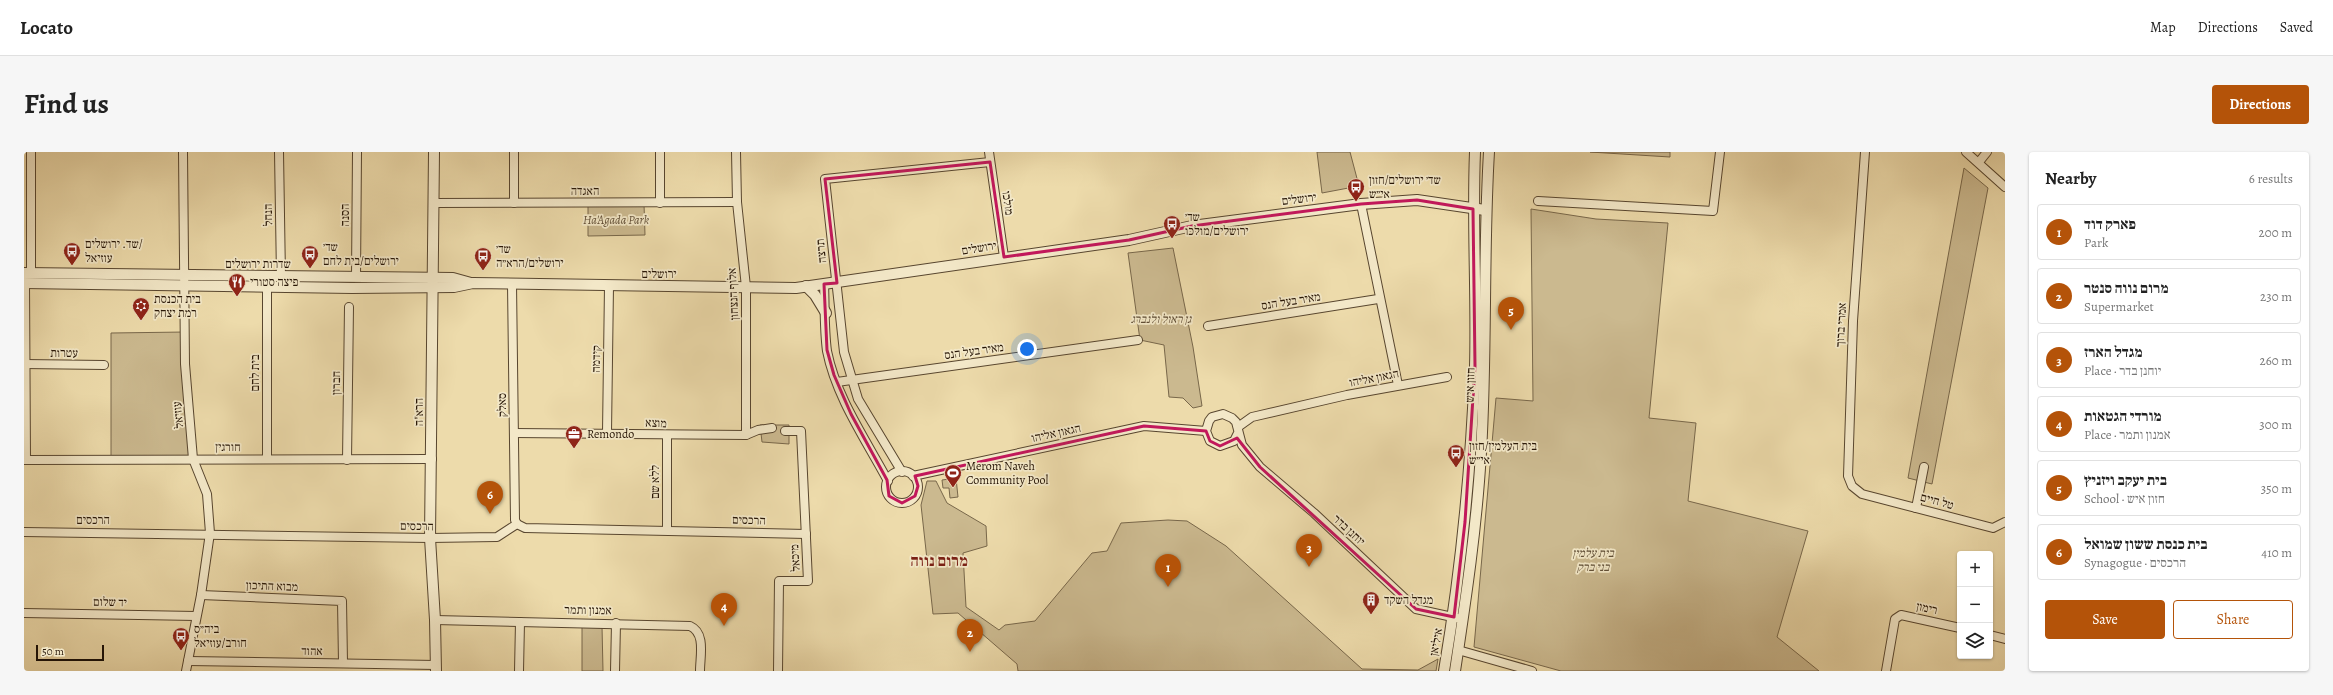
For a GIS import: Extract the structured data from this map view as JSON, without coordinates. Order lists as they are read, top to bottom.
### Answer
{
  "streets": {
    "street": [
      "האגדה",
      "ירושלים",
      "מולכו",
      "הנחל",
      "הסנה",
      "תרצה",
      "שדרות ירושלים",
      "אלוף הנצחון",
      "מאיר בעל הנס",
      "אמרי ברוך",
      "עטרות",
      "קידמה",
      "בית לחם",
      "הגאון אליהו",
      "חברון",
      "חזון איש",
      "סאלק",
      "הרא\"ה",
      "עוזיאל",
      "מוצא",
      "חורגין",
      "ללא שם",
      "טל חיים",
      "הרכסים",
      "יוחנן בדר",
      "מיכאל",
      "מבוא התיכון",
      "יד שלום",
      "רימון",
      "אמנון ותמר",
      "איליאן",
      "אהוד"
    ]
  },
  "crossings": [
    ["האגדה", "אלוף הנצחון"],
    ["האגדה", "הרא\"ה"],
    ["ירושלים", "מולכו"],
    ["ירושלים", "תרצה"],
    ["ירושלים", "שדרות ירושלים"],
    ["ירושלים", "אלוף הנצחון"],
    ["ירושלים", "קידמה"],
    ["ירושלים", "חזון איש"],
    ["ירושלים", "סאלק"],
    ["מולכו", "תרצה"],
    ["הנחל", "שדרות ירושלים"],
    ["הסנה", "שדרות ירושלים"],
    ["תרצה", "מאיר בעל הנס"],
    ["תרצה", "הגאון אליהו"],
    ["שדרות ירושלים", "בית לחם"],
    ["שדרות ירושלים", "הרא\"ה"],
    ["שדרות ירושלים", "עוזיאל"],
    ["אלוף הנצחון", "מוצא"],
    ["אמרי ברוך", "טל חיים"],
    ["קידמה", "מוצא"],
    ["בית לחם", "חורגין"],
    ["הגאון אליהו", "יוחנן בדר"],
    ["חברון", "חורגין"],
    ["חזון איש", "יוחנן בדר"],
    ["חזון איש", "איליאן"],
    ["סאלק", "מוצא"],
    ["סאלק", "הרכסים"],
    ["הרא\"ה", "חורגין"],
    ["הרא\"ה", "הרכסים"],
    ["הרא\"ה", "אמנון ותמר"],
    ["הרא\"ה", "אהוד"],
    ["עוזיאל", "חורגין"],
    ["עוזיאל", "הרכסים"],
    ["עוזיאל", "מבוא התיכון"],
    ["עוזיאל", "יד שלום"],
    ["עוזיאל", "אהוד"],
    ["מוצא", "ללא שם"],
    ["ללא שם", "הרכסים"],
    ["הרכסים", "מיכאל"],
    ["יוחנן בדר", "איליאן"],
    ["מבוא התיכון", "אהוד"]
  ],
  "districts": ["מרום נווה"],
  "parks": ["Ha'Agada Park", "גן ראול ולנברג", "בית עלמין בני ברק"],
  "places": {
    "bus stop": [
      "שד׳ ירושלים/חזון אי״ש",
      "שד׳ ירושלים/מולכו",
      "שד. ירושלים/ עוזיאל",
      "שד׳ ירושלים/בית לחם",
      "שד׳ ירושלים/הרא״ה",
      "בית העלמין/חזון אי״ש",
      "ביה״ס חורב/עוזיאל"
    ],
    "restaurant": ["פיצה סטורי"],
    "synagogue": ["בית הכנסת רמת יצחק"],
    "office": ["Remondo"],
    "sports": ["Merom Naveh Community Pool"],
    "building": ["מגדל השקד"]
  },
  "scale_bar": "50 m",
  "page": {
    "header": "Locato",
    "nav": ["Map", "Directions", "Saved"],
    "title": "Find us",
    "buttons": [
      "Directions",
      ["Save", "Share"]
    ],
    "heading": ["Nearby", "6 results"],
    "list": [
      {
        "mark": "1",
        "name": "פארק דוד",
        "note": "Park",
        "value": "200 m"
      },
      {
        "mark": "2",
        "name": "מרום נווה סנטר",
        "note": "Supermarket",
        "value": "230 m"
      },
      {
        "mark": "3",
        "name": "מגדל הארז",
        "note": "Place · יוחנן בדר",
        "value": "260 m"
      },
      {
        "mark": "4",
        "name": "מורדי הגטאות",
        "note": "Place · אמנון ותמר",
        "value": "300 m"
      },
      {
        "mark": "5",
        "name": "בית יעקב ויזניץ",
        "note": "School · חזון איש",
        "value": "350 m"
      },
      {
        "mark": "6",
        "name": "בית כנסת ששון שמואל",
        "note": "Synagogue · הרכסים",
        "value": "410 m"
      }
    ],
    "pins": [
      "5",
      "6",
      "3",
      "1",
      "4",
      "2"
    ],
    "map_buttons": ["+", "−"],
    "scale": "50 m"
  }
}
